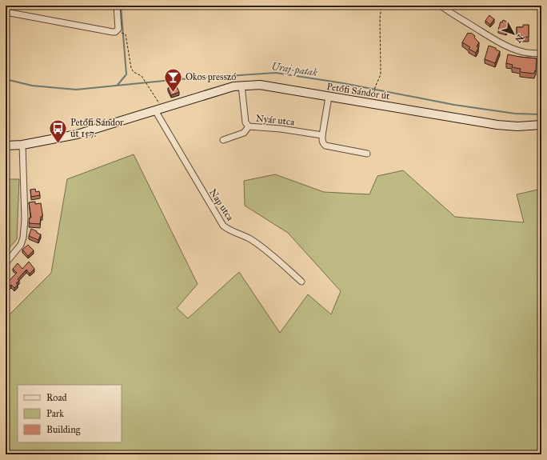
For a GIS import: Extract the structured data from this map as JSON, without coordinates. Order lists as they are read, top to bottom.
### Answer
{
  "streets": {
    "street": ["Petőfi Sándor út", "Nyár utca", "Nap utca"]
  },
  "crossings": [
    ["Petőfi Sándor út", "Nyár utca"],
    ["Petőfi Sándor út", "Nap utca"]
  ],
  "water": ["Uraj-patak"],
  "places": {
    "bar": ["Okos presszó"],
    "bus stop": ["Petőfi Sándor út 157."]
  },
  "legend": ["Road", "Park", "Building"],
  "north": "bottom right"
}
